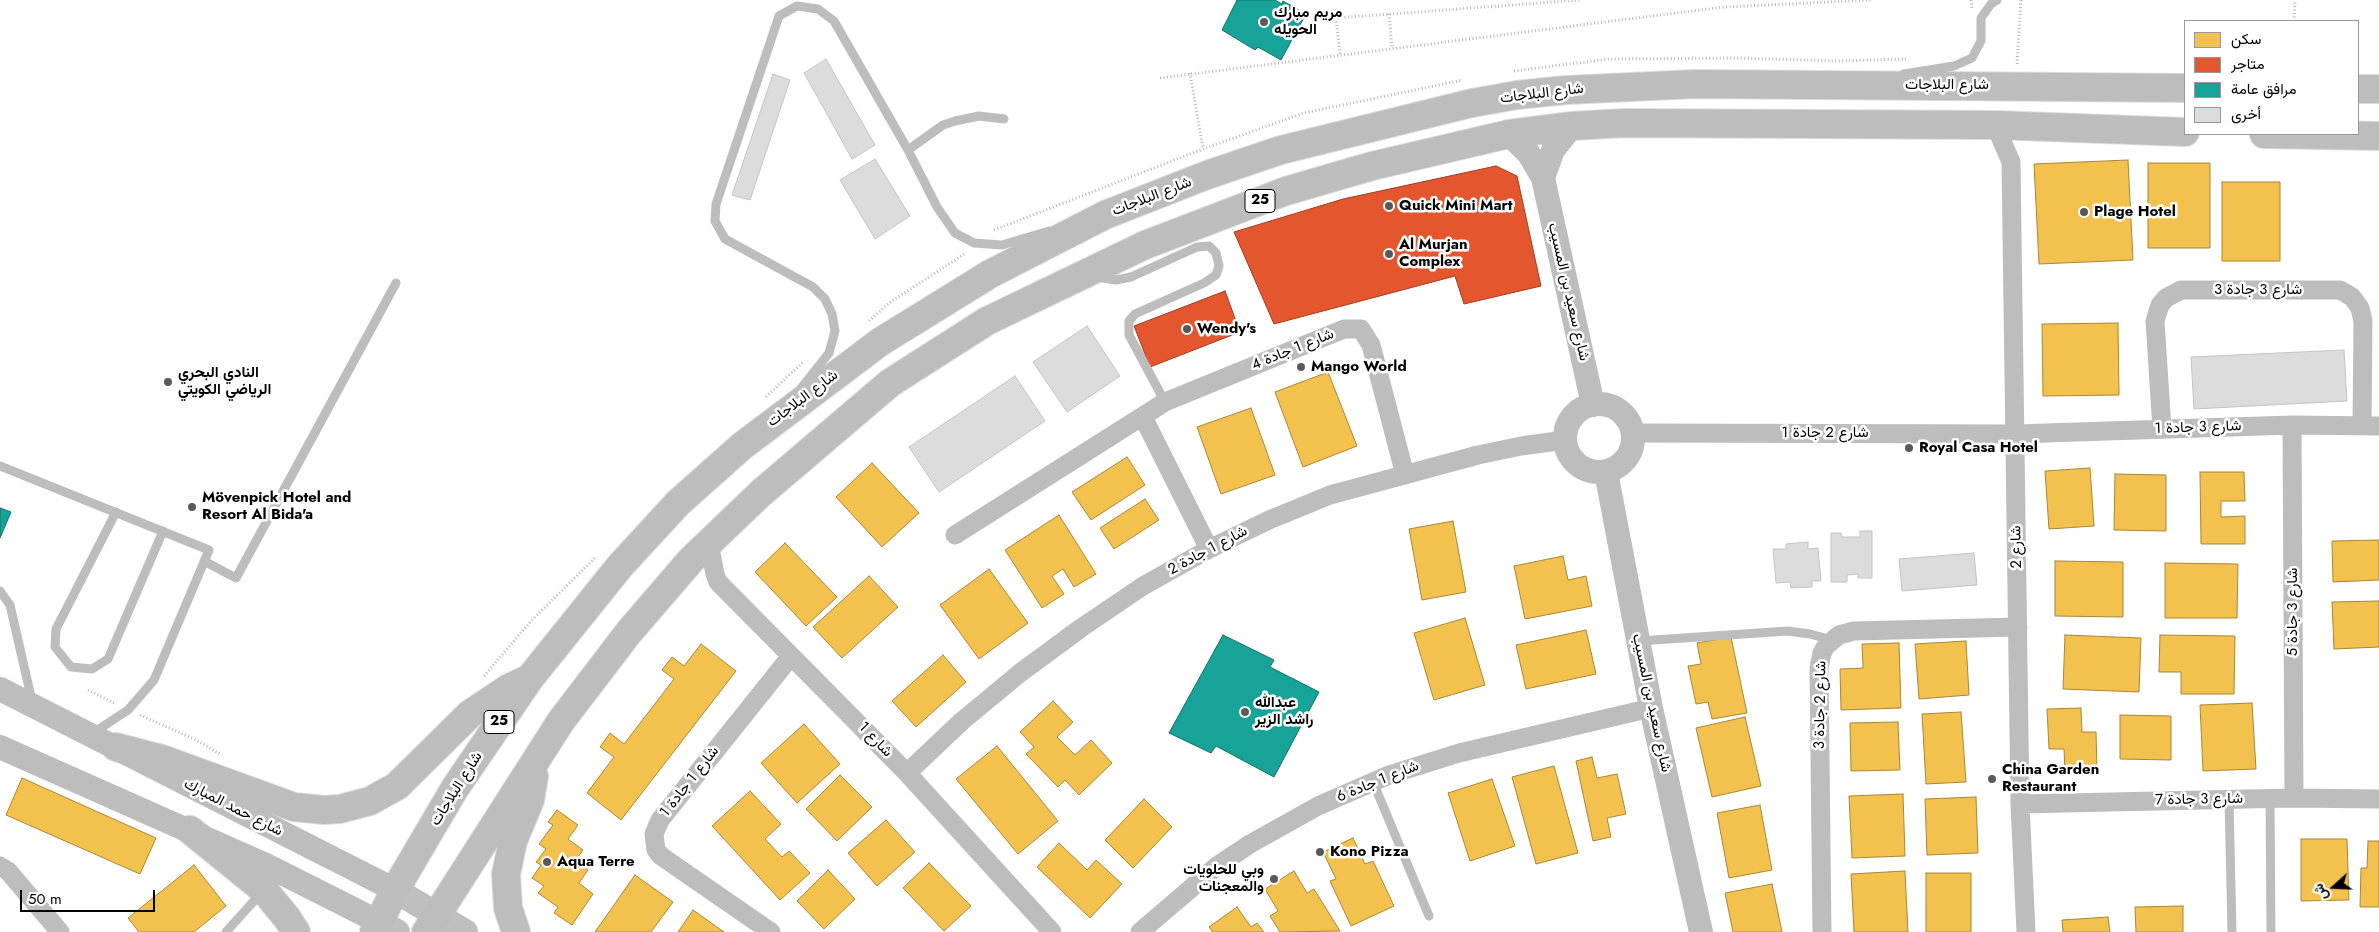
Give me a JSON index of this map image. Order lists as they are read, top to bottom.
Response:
{
  "streets": {
    "main road": ["شارع البلاجات", "25", "شارع حمد المبارك"],
    "street": [
      "شارع 3 جادة 3",
      "شارع سعيد بن المسيب",
      "شارع 1 جادة 4",
      "شارع 3 جادة 1",
      "شارع 2 جادة 1",
      "شارع 2",
      "شارع 1 جادة 2",
      "شارع 3 جادة 5",
      "شارع 2 جادة 3",
      "شارع 1",
      "شارع 1 جادة 1",
      "شارع 1 جادة 6",
      "شارع 3 جادة 7"
    ]
  },
  "crossings": [
    ["شارع البلاجات", "25"],
    ["شارع البلاجات", "شارع حمد المبارك"],
    ["25", "شارع سعيد بن المسيب"],
    ["25", "شارع 2"],
    ["25", "شارع 1"],
    ["25", "شارع حمد المبارك"],
    ["شارع 3 جادة 3", "شارع 3 جادة 1"],
    ["شارع سعيد بن المسيب", "شارع 2 جادة 1"],
    ["شارع سعيد بن المسيب", "شارع 1 جادة 2"],
    ["شارع سعيد بن المسيب", "شارع 1 جادة 6"],
    ["شارع 1 جادة 4", "شارع 1 جادة 2"],
    ["شارع 3 جادة 1", "شارع 2 جادة 1"],
    ["شارع 3 جادة 1", "شارع 2"],
    ["شارع 3 جادة 1", "شارع 3 جادة 5"],
    ["شارع 2 جادة 1", "شارع 2"],
    ["شارع 2 جادة 1", "شارع 1 جادة 2"],
    ["شارع 2", "شارع 2 جادة 3"],
    ["شارع 2", "شارع 3 جادة 7"],
    ["شارع 1 جادة 2", "شارع 1"],
    ["شارع 3 جادة 5", "شارع 3 جادة 7"],
    ["شارع 1", "شارع 1 جادة 1"]
  ],
  "places": [
    "مريم مبارك الحويله",
    "Quick Mini Mart",
    "Plage Hotel",
    "Al Murjan Complex",
    "Wendy's",
    "Mango World",
    "النادي البحري الرياضي الكويتي",
    "Royal Casa Hotel",
    "Mövenpick Hotel and Resort Al Bida'a",
    "عبدالله راشد الزير",
    "China Garden Restaurant",
    "Kono Pizza",
    "Aqua Terre",
    "وبي للحلويات والمعجنات"
  ],
  "legend": [
    "سكن",
    "متاجر",
    "مرافق عامة",
    "أخرى"
  ],
  "scale_bar": "50 m",
  "north": "left"
}
